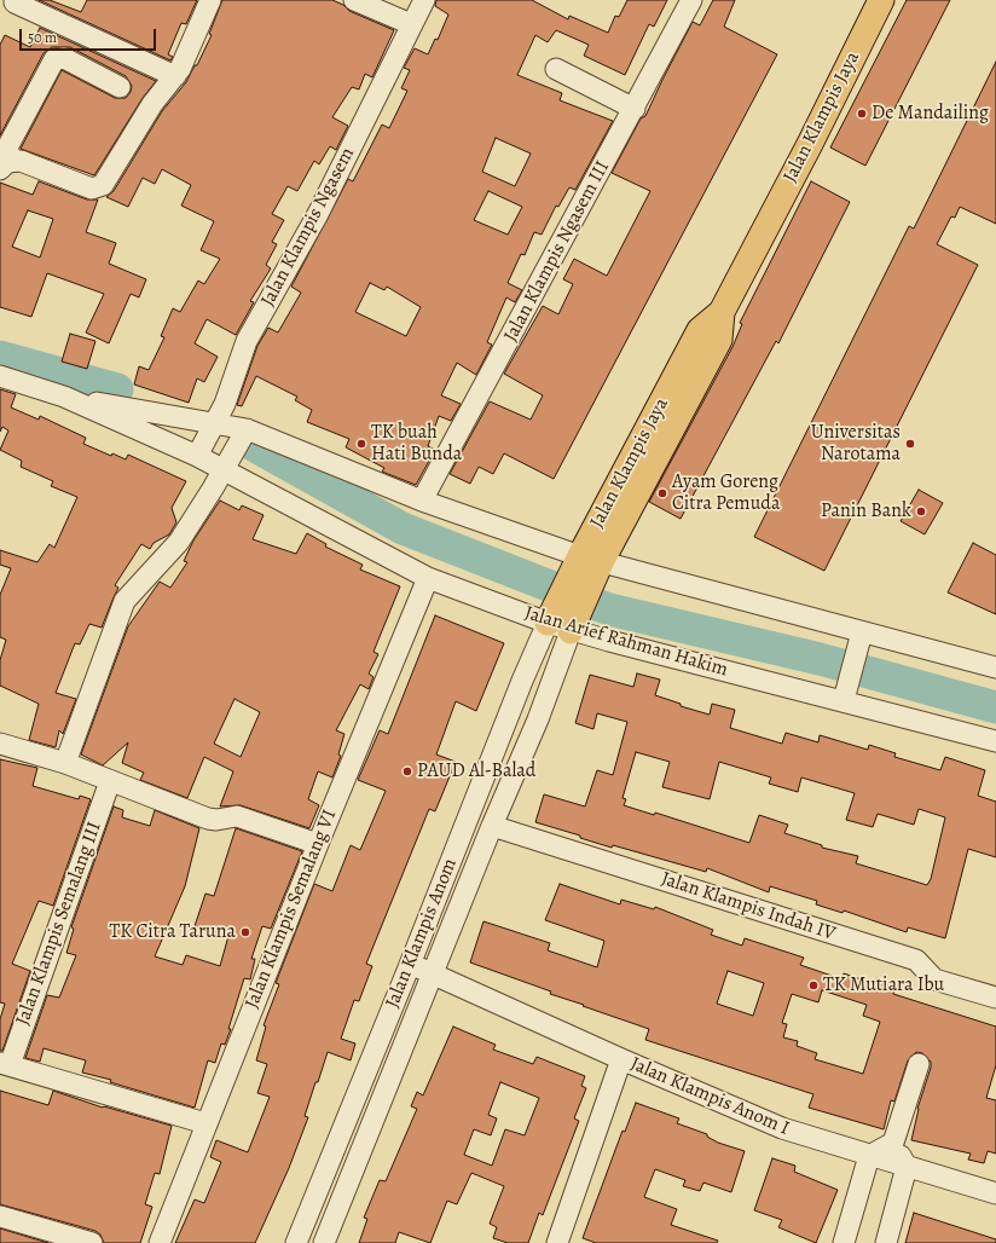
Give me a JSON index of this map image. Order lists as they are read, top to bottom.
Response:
{
  "streets": {
    "main road": ["Jalan Klampis Jaya"],
    "street": [
      "Jalan Klampis Ngasem",
      "Jalan Klampis Ngasem III",
      "Jalan Arief Rahman Hakim",
      "Jalan Klampis Indah IV",
      "Jalan Klampis Semalang VI",
      "Jalan Klampis Semalang III",
      "Jalan Klampis Anom",
      "Jalan Klampis Anom I"
    ]
  },
  "crossings": [
    ["Jalan Klampis Jaya", "Jalan Arief Rahman Hakim"],
    ["Jalan Klampis Jaya", "Jalan Klampis Anom"],
    ["Jalan Klampis Ngasem", "Jalan Arief Rahman Hakim"],
    ["Jalan Arief Rahman Hakim", "Jalan Klampis Semalang VI"],
    ["Jalan Arief Rahman Hakim", "Jalan Klampis Anom"],
    ["Jalan Klampis Indah IV", "Jalan Klampis Anom"],
    ["Jalan Klampis Anom", "Jalan Klampis Anom I"]
  ],
  "places": [
    "De Mandailing",
    "TK buah Hati Bunda",
    "Universitas Narotama",
    "Ayam Goreng Citra Pemuda",
    "Panin Bank",
    "PAUD Al-Balad",
    "TK Citra Taruna",
    "TK Mutiara Ibu"
  ],
  "scale_bar": "50 m"
}
